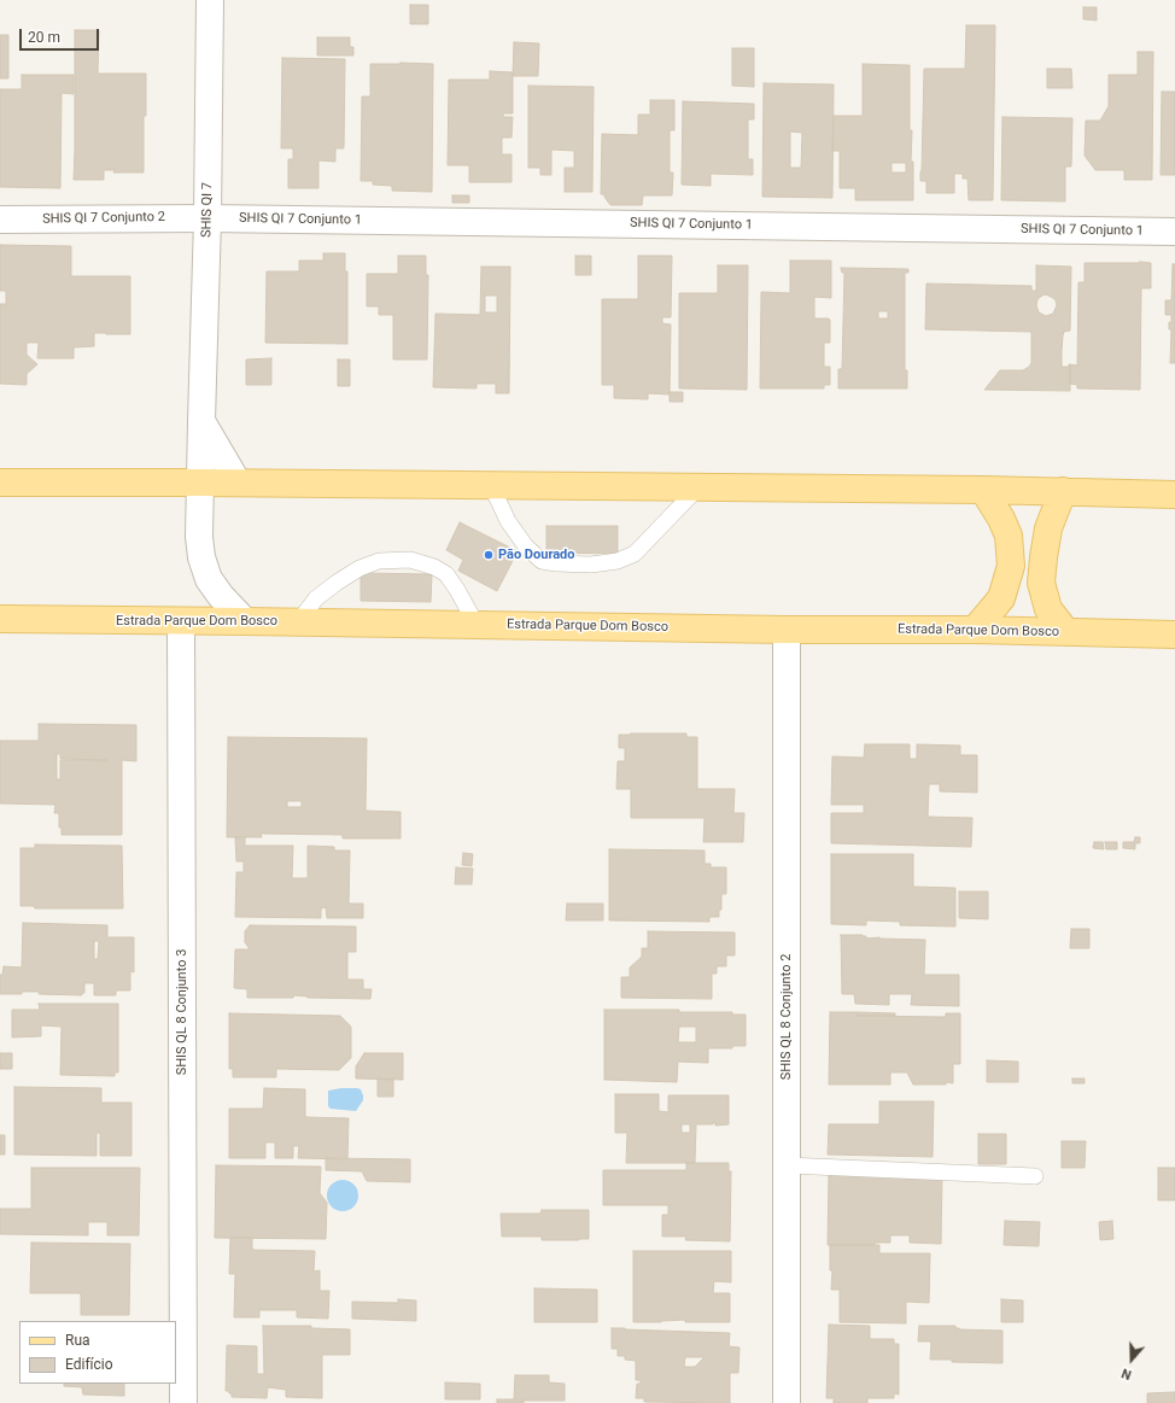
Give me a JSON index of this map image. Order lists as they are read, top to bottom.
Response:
{
  "streets": {
    "main road": ["Estrada Parque Dom Bosco"],
    "street": [
      "SHIS QI 7",
      "SHIS QI 7 Conjunto 2",
      "SHIS QI 7 Conjunto 1",
      "SHIS QL 8 Conjunto 3",
      "SHIS QL 8 Conjunto 2"
    ]
  },
  "crossings": [
    ["SHIS QI 7", "SHIS QI 7 Conjunto 2"],
    ["SHIS QI 7", "SHIS QI 7 Conjunto 1"],
    ["SHIS QI 7", "Estrada Parque Dom Bosco"],
    ["SHIS QI 7 Conjunto 2", "SHIS QI 7 Conjunto 1"],
    ["Estrada Parque Dom Bosco", "SHIS QL 8 Conjunto 3"],
    ["Estrada Parque Dom Bosco", "SHIS QL 8 Conjunto 2"]
  ],
  "places": ["Pão Dourado"],
  "legend": ["Rua", "Edifício"],
  "scale_bar": "20 m",
  "north": "bottom"
}
